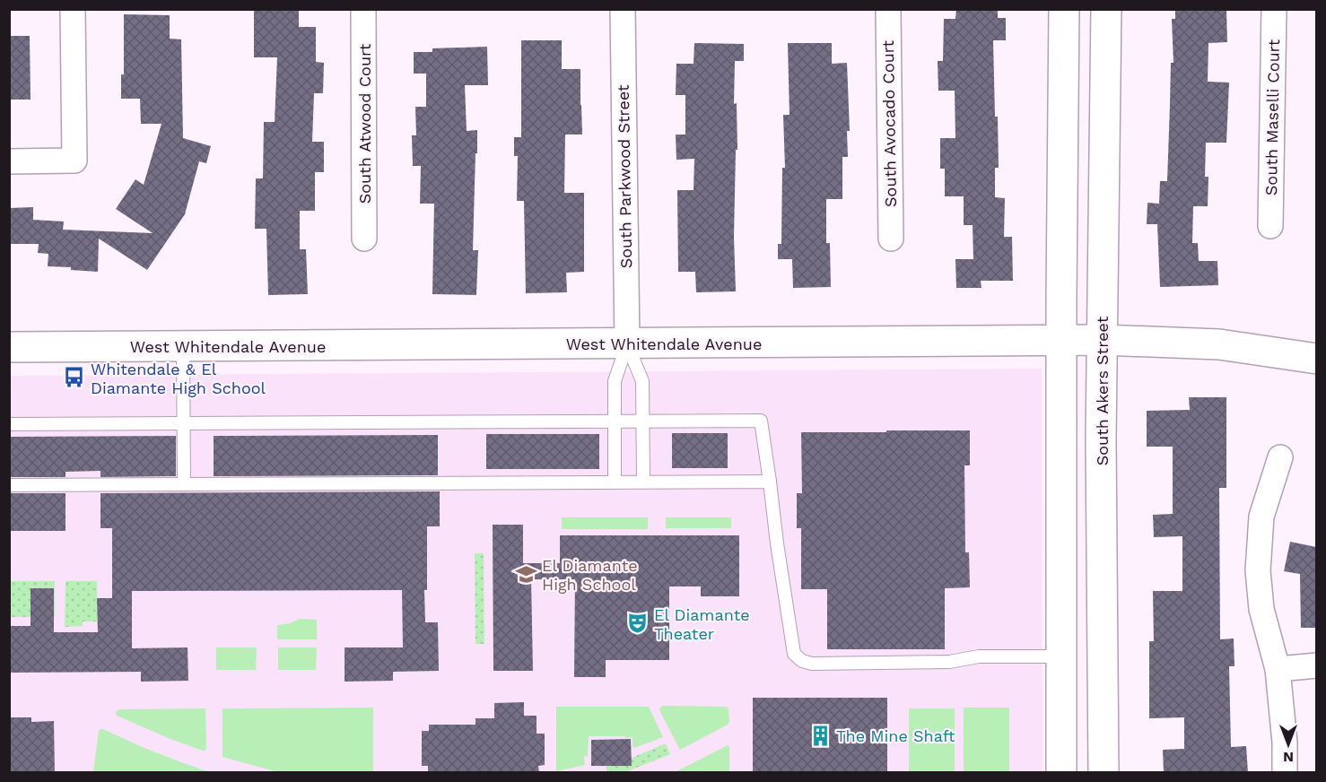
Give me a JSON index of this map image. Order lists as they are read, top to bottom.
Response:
{
  "streets": {
    "main road": ["West Whitendale Avenue", "South Akers Street"],
    "street": [
      "South Maselli Court",
      "South Atwood Court",
      "South Avocado Court",
      "South Parkwood Street"
    ]
  },
  "crossings": [
    ["South Parkwood Street", "West Whitendale Avenue"],
    ["West Whitendale Avenue", "South Akers Street"]
  ],
  "places": {
    "bus stop": ["Whitendale & El Diamante High School"],
    "school or university": ["El Diamante High School"],
    "theatre": ["El Diamante Theater"],
    "building": ["The Mine Shaft"]
  },
  "north": "bottom"
}
